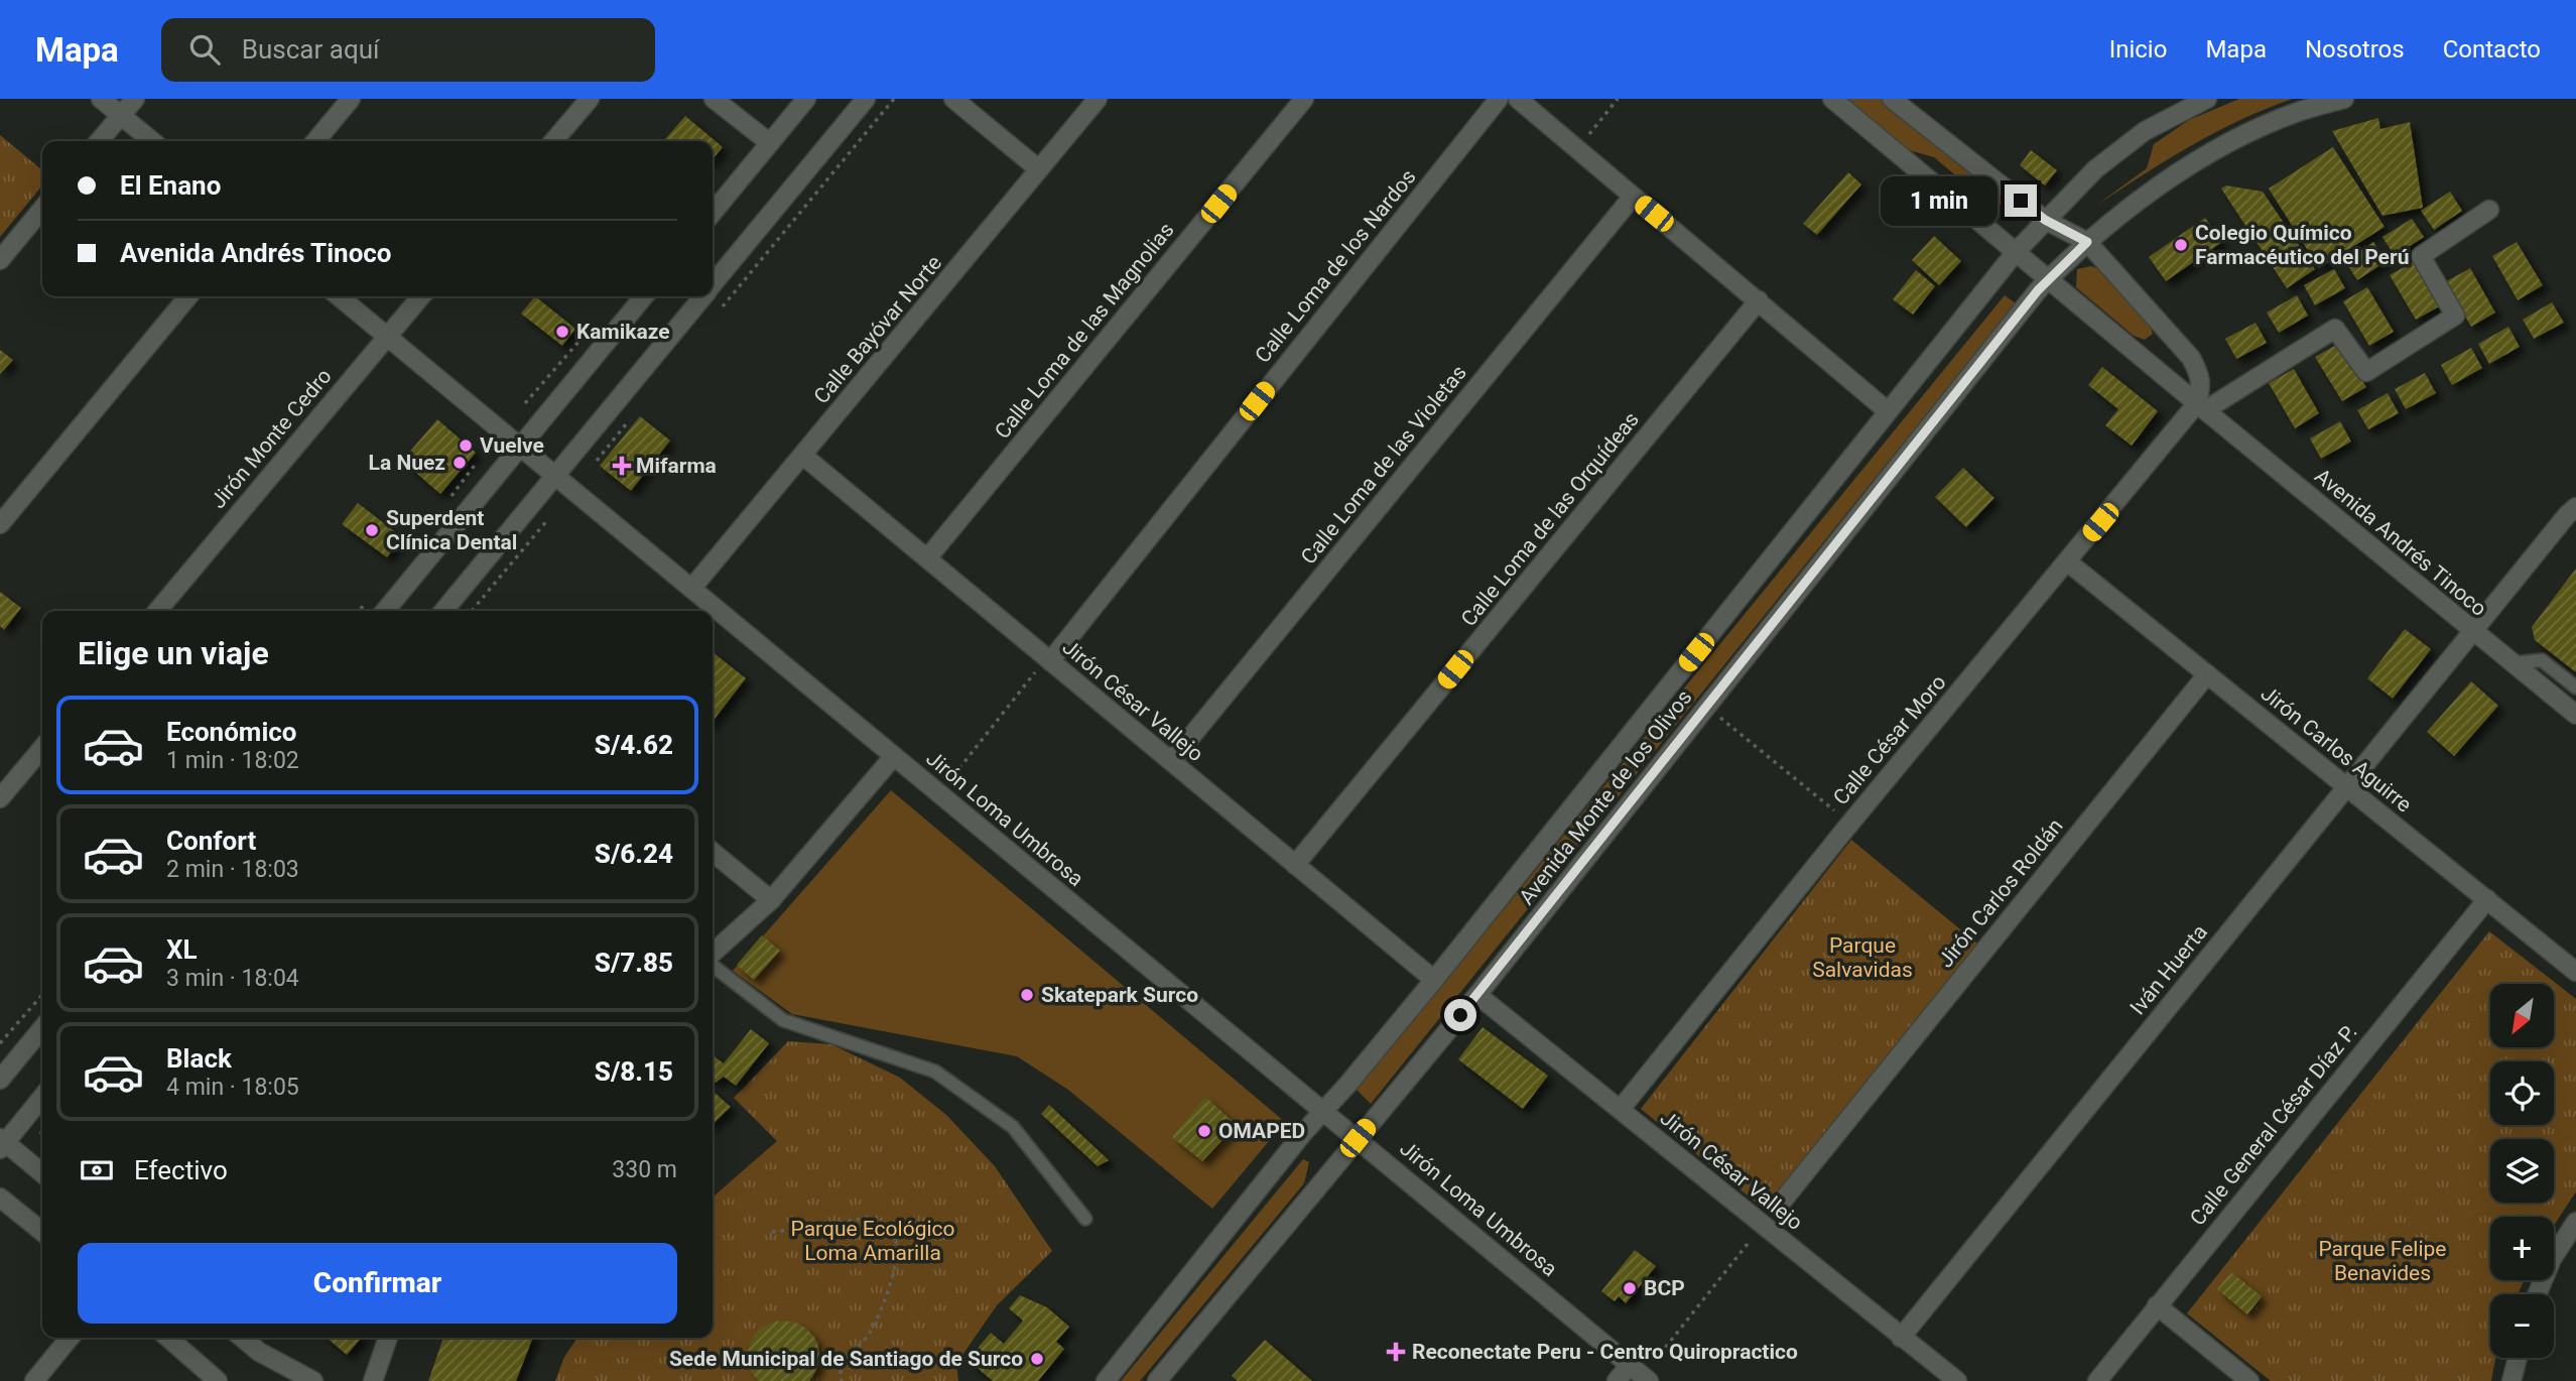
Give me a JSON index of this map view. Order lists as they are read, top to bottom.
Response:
{
  "streets": {
    "street": [
      "Calle Loma de los Nardos",
      "Calle Bayóvar Norte",
      "Calle Loma de las Magnolias",
      "Jirón Monte Cedro",
      "Calle Loma de las Violetas",
      "Calle Loma de las Orquídeas",
      "Avenida Andrés Tinoco",
      "Jirón César Vallejo",
      "Calle César Moro",
      "Jirón Carlos Aguirre",
      "Avenida Monte de los Olivos",
      "Jirón Loma Umbrosa",
      "Jirón Carlos Roldán",
      "Iván Huerta",
      "Calle General César Díaz P."
    ]
  },
  "crossings": [
    ["Calle Loma de los Nardos", "Jirón César Vallejo"],
    ["Calle Bayóvar Norte", "Jirón César Vallejo"],
    ["Calle Bayóvar Norte", "Jirón Loma Umbrosa"],
    ["Calle Loma de las Magnolias", "Jirón César Vallejo"],
    ["Jirón Monte Cedro", "Jirón Loma Umbrosa"],
    ["Calle Loma de las Violetas", "Jirón César Vallejo"],
    ["Calle Loma de las Orquídeas", "Jirón César Vallejo"],
    ["Avenida Andrés Tinoco", "Calle César Moro"],
    ["Avenida Andrés Tinoco", "Avenida Monte de los Olivos"],
    ["Avenida Andrés Tinoco", "Iván Huerta"],
    ["Jirón César Vallejo", "Calle César Moro"],
    ["Jirón César Vallejo", "Avenida Monte de los Olivos"],
    ["Jirón César Vallejo", "Iván Huerta"],
    ["Calle César Moro", "Jirón Carlos Aguirre"],
    ["Jirón Carlos Aguirre", "Jirón Carlos Roldán"],
    ["Jirón Carlos Aguirre", "Iván Huerta"],
    ["Jirón Carlos Aguirre", "Calle General César Díaz P."],
    ["Avenida Monte de los Olivos", "Jirón Loma Umbrosa"]
  ],
  "parks": ["Parque Salvavidas", "Parque Ecológico Loma Amarilla", "Parque Felipe Benavides"],
  "places": {
    "other": [
      "Colegio Químico Farmacéutico del Perú",
      "Kamikaze",
      "Vuelve",
      "La Nuez",
      "Superdent Clínica Dental",
      "Skatepark Surco",
      "OMAPED",
      "BCP",
      "Sede Municipal de Santiago de Surco"
    ],
    "health": ["Mifarma", "Reconectate Peru - Centro Quiropractico"]
  },
  "north": "bottom left",
  "page": {
    "header": "Mapa",
    "search": "Buscar aquí",
    "nav": [
      "Inicio",
      "Mapa",
      "Nosotros",
      "Contacto"
    ],
    "banner": ["El Enano", "Avenida Andrés Tinoco"],
    "bubble": "1 min",
    "heading": "Elige un viaje",
    "list": [
      {
        "name": "Económico",
        "note": "1 min · 18:02",
        "value": "S/4.62"
      },
      {
        "name": "Confort",
        "note": "2 min · 18:03",
        "value": "S/6.24"
      },
      {
        "name": "XL",
        "note": "3 min · 18:04",
        "value": "S/7.85"
      },
      {
        "name": "Black",
        "note": "4 min · 18:05",
        "value": "S/8.15"
      }
    ],
    "map_buttons": ["+", "−"],
    "pay": ["Efectivo", "330 m"],
    "buttons": "Confirmar"
  }
}
